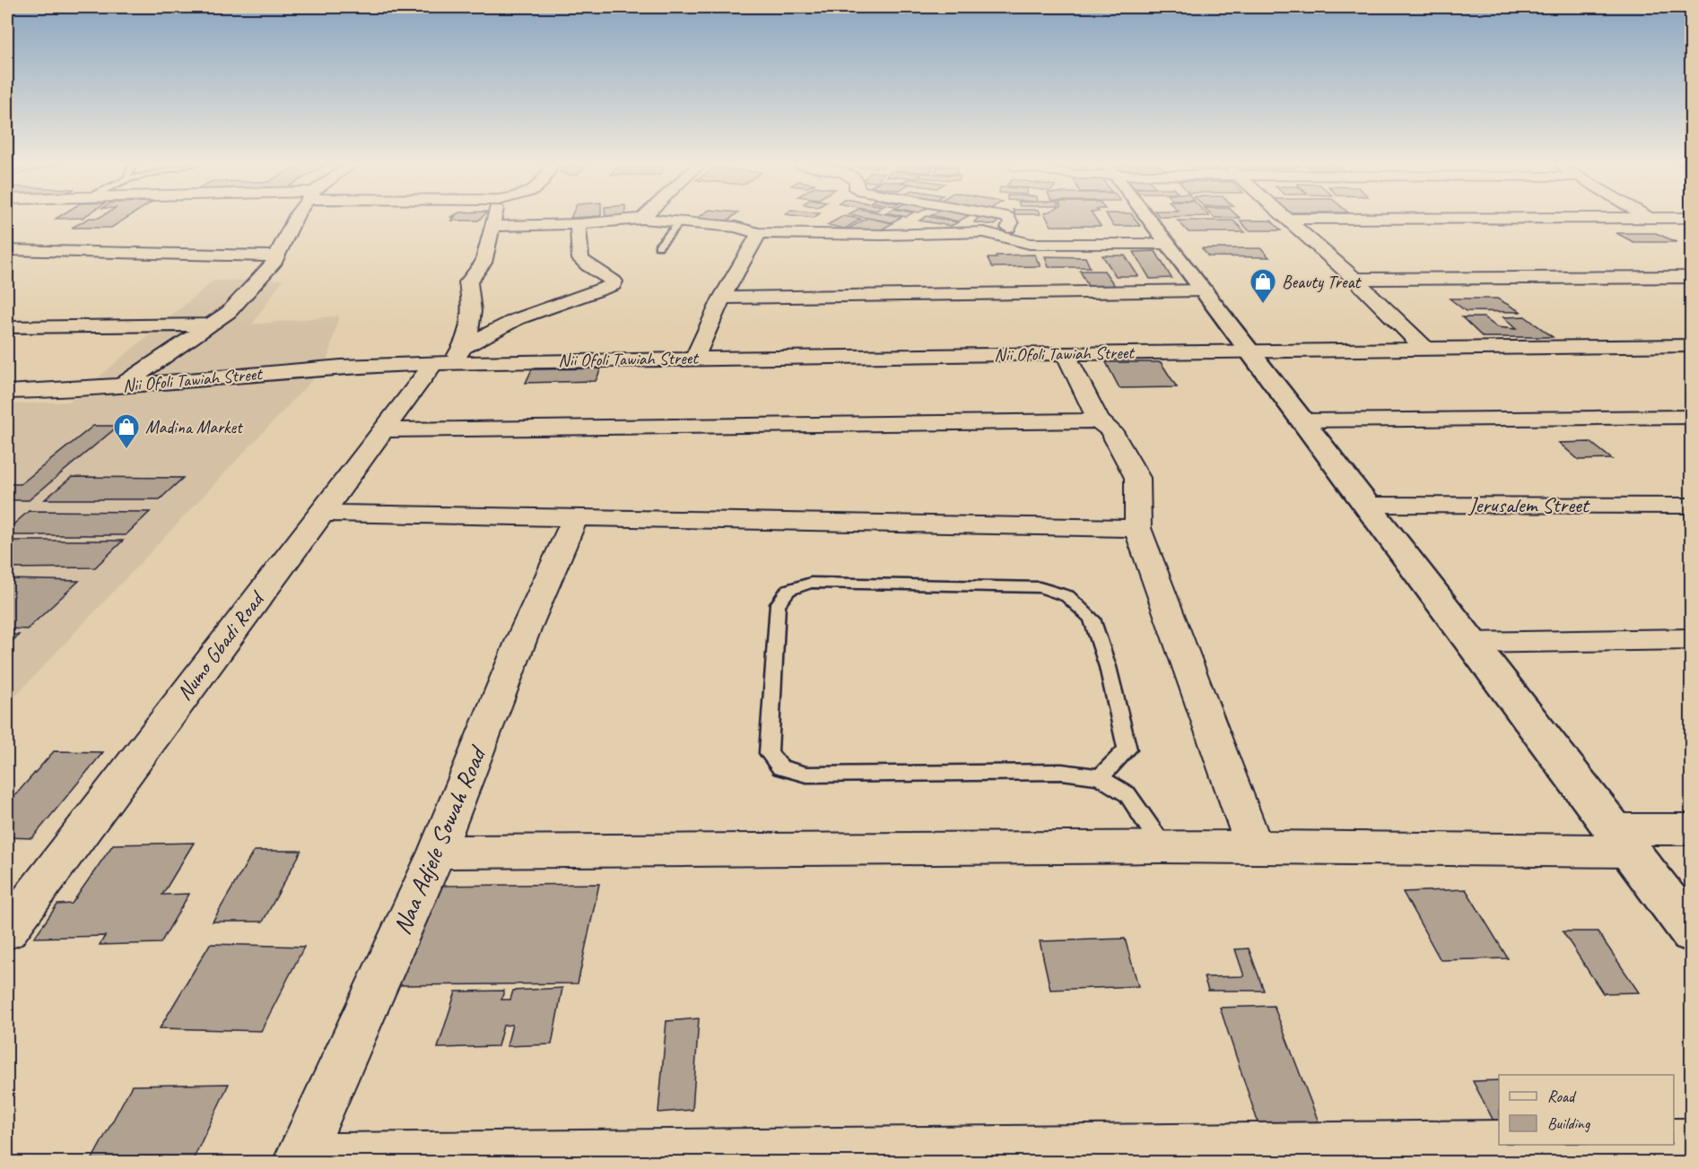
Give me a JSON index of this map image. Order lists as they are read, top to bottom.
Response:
{
  "streets": {
    "street": [
      "Nii Ofoli Tawiah Street",
      "Jerusalem Street",
      "Numo Gbadi Road",
      "Naa Adjele Sowah Road"
    ]
  },
  "crossings": [
    ["Nii Ofoli Tawiah Street", "Numo Gbadi Road"]
  ],
  "places": {
    "shop": ["Beauty Treat", "Madina Market"]
  },
  "legend": ["Road", "Building"]
}
